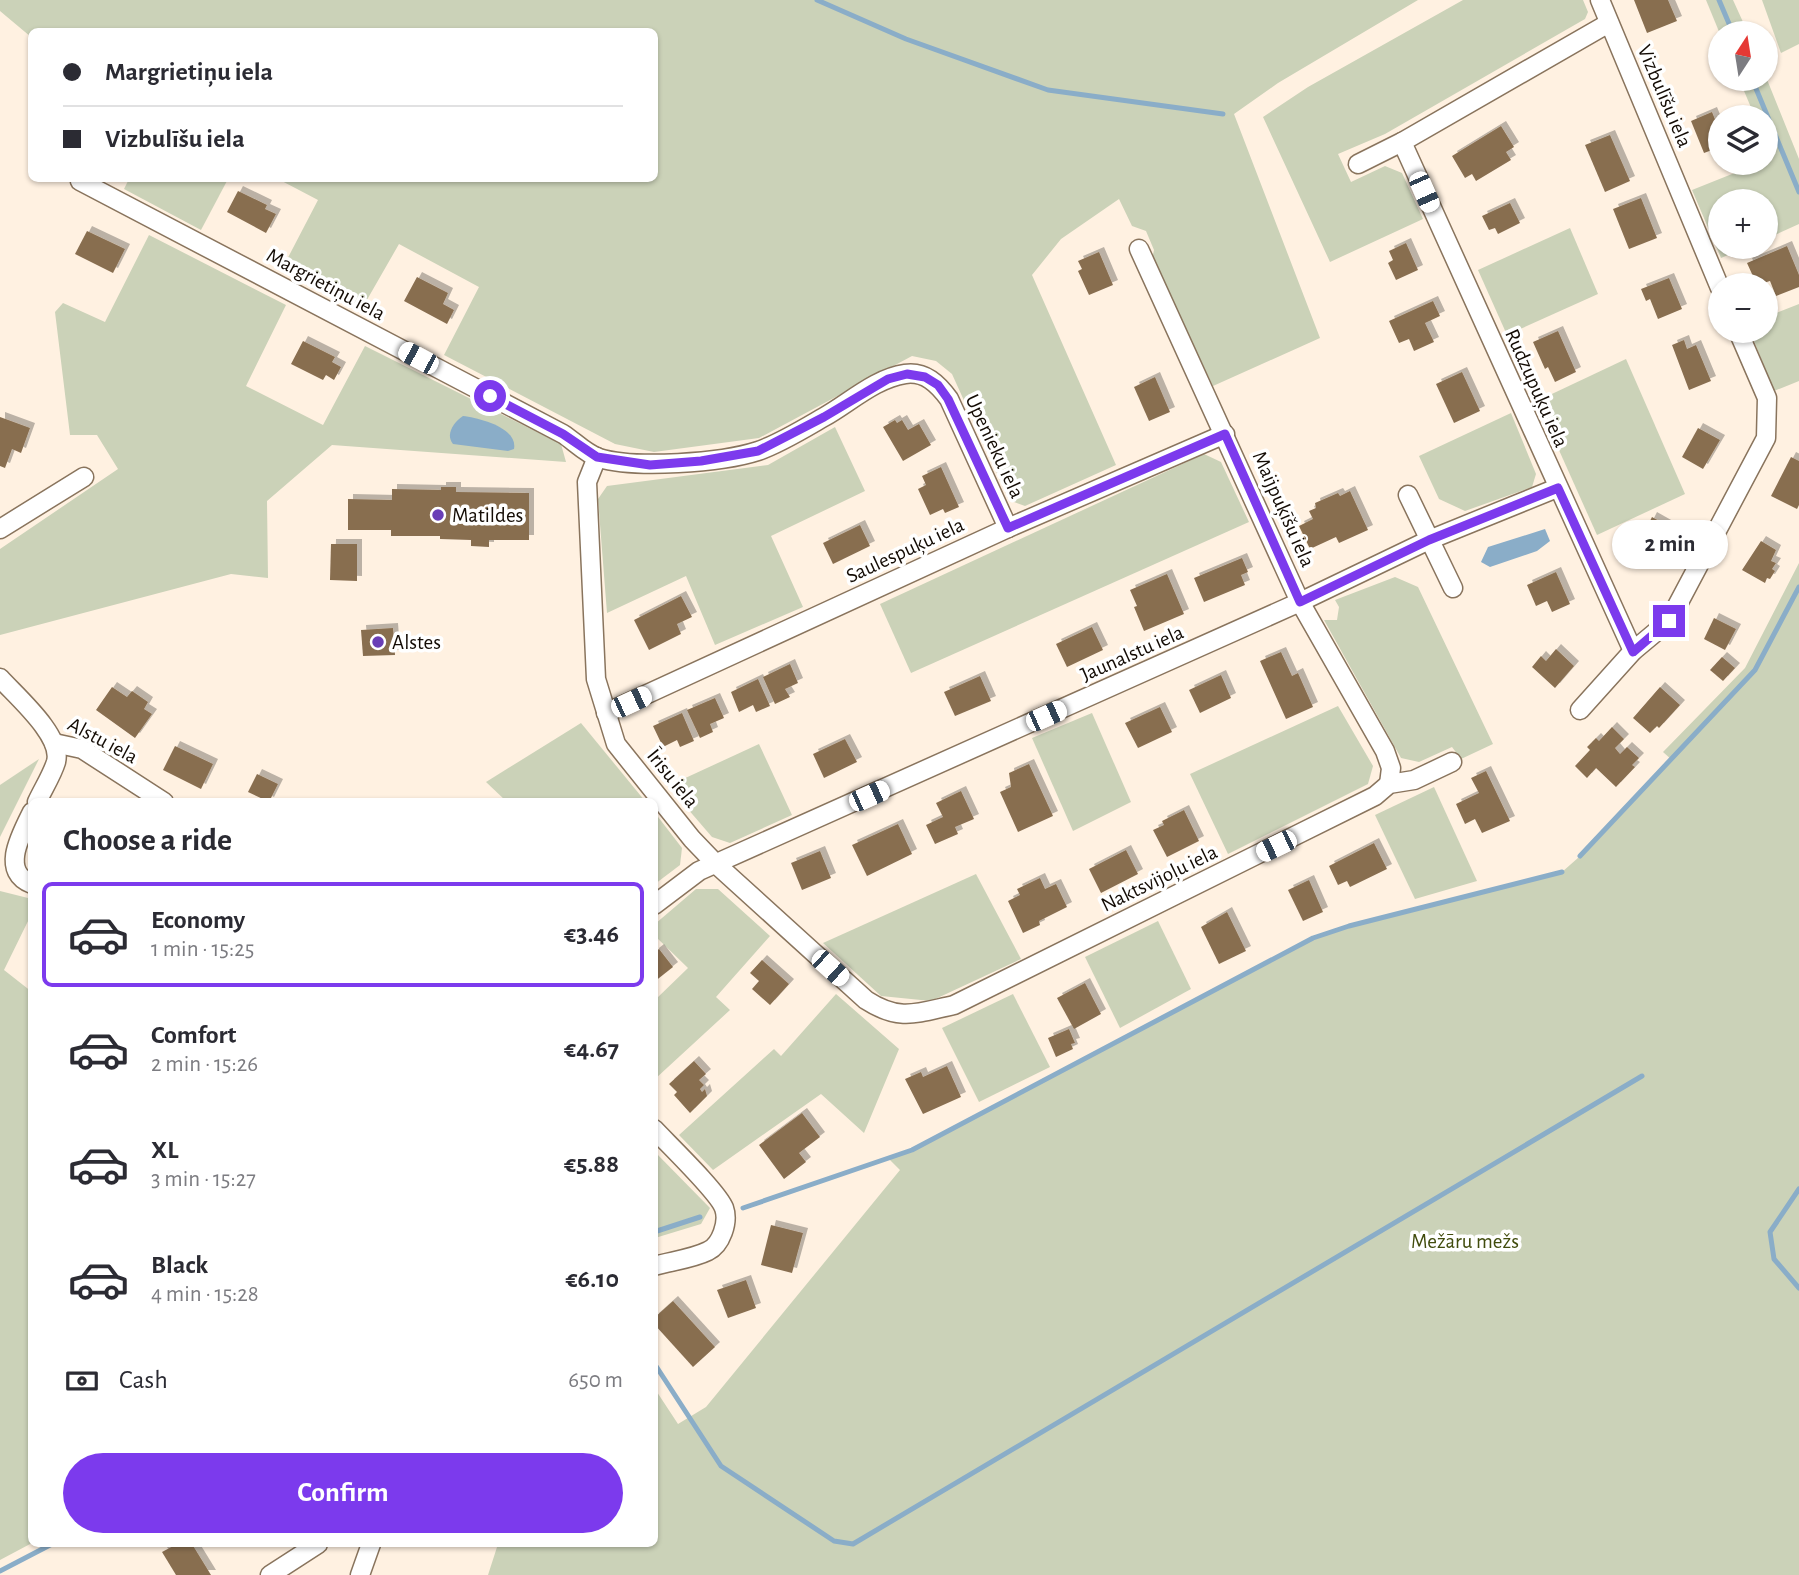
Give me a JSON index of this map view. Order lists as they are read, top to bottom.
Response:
{
  "streets": {
    "street": [
      "Vizbulīšu iela",
      "Margrietiņu iela",
      "Rudzupuķu iela",
      "Upenieku iela",
      "Maijpuķīšu iela",
      "Saulespuķu iela",
      "Jaunalstu iela",
      "Alstu iela",
      "Īrisu iela",
      "Naktsvijoļu iela"
    ]
  },
  "crossings": [
    ["Margrietiņu iela", "Upenieku iela"],
    ["Margrietiņu iela", "Īrisu iela"],
    ["Rudzupuķu iela", "Jaunalstu iela"],
    ["Upenieku iela", "Saulespuķu iela"],
    ["Maijpuķīšu iela", "Saulespuķu iela"],
    ["Maijpuķīšu iela", "Jaunalstu iela"],
    ["Maijpuķīšu iela", "Naktsvijoļu iela"],
    ["Saulespuķu iela", "Īrisu iela"],
    ["Jaunalstu iela", "Īrisu iela"],
    ["Īrisu iela", "Naktsvijoļu iela"]
  ],
  "parks": ["Mežāru mežs"],
  "places": ["Matildes", "Alstes"],
  "north": "top",
  "page": {
    "map_buttons": ["+", "−"],
    "banner": ["Margrietiņu iela", "Vizbulīšu iela"],
    "bubble": "2 min",
    "heading": "Choose a ride",
    "list": [
      {
        "name": "Economy",
        "note": "1 min · 15:25",
        "value": "€3.46"
      },
      {
        "name": "Comfort",
        "note": "2 min · 15:26",
        "value": "€4.67"
      },
      {
        "name": "XL",
        "note": "3 min · 15:27",
        "value": "€5.88"
      },
      {
        "name": "Black",
        "note": "4 min · 15:28",
        "value": "€6.10"
      }
    ],
    "pay": ["Cash", "650 m"],
    "buttons": "Confirm"
  }
}
